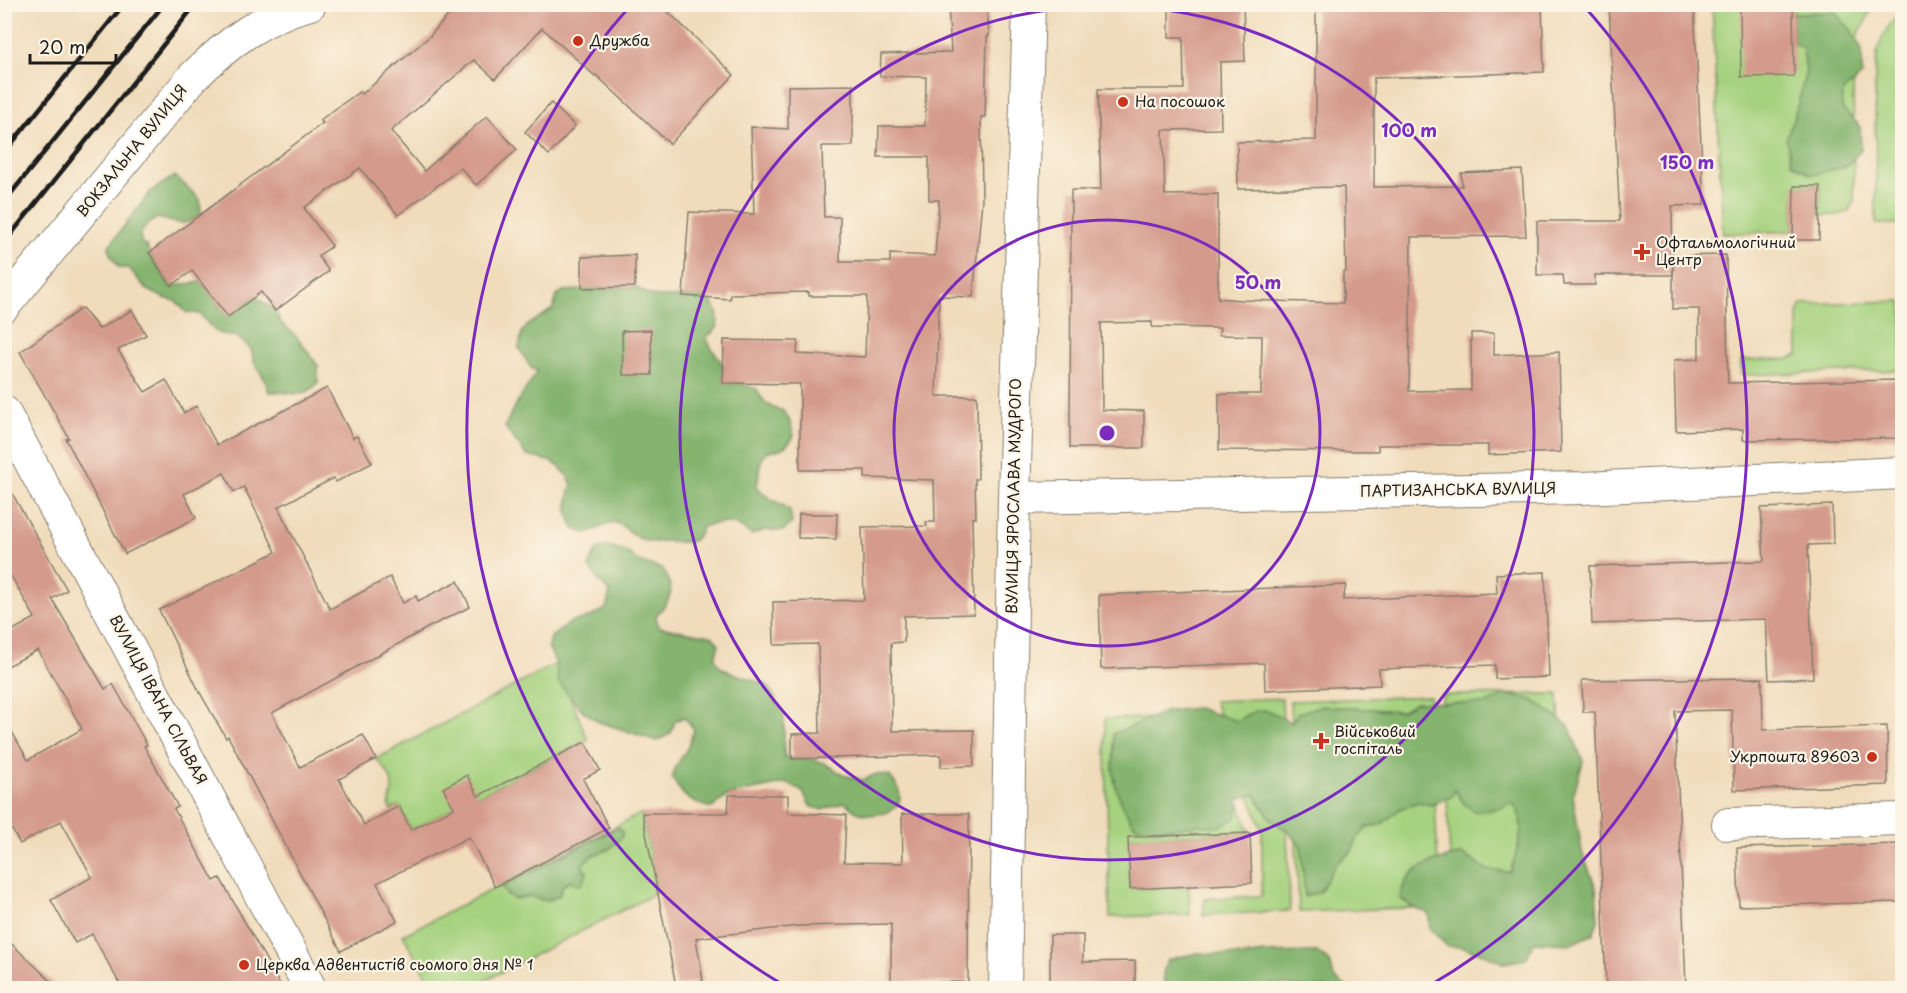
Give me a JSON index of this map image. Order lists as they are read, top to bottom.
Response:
{
  "streets": {
    "street": [
      "ВОКЗАЛЬНА ВУЛИЦЯ",
      "ПАРТИЗАНСЬКА ВУЛИЦЯ",
      "ВУЛИЦЯ ЯРОСЛАВА МУДРОГО",
      "ВУЛИЦЯ ІВАНА СІЛЬВАЯ"
    ]
  },
  "crossings": [
    ["ПАРТИЗАНСЬКА ВУЛИЦЯ", "ВУЛИЦЯ ЯРОСЛАВА МУДРОГО"]
  ],
  "places": {
    "other": [
      "Дружба",
      "На посошок",
      "Укрпошта 89603",
      "Церква Адвентистів сьомого дня № 1"
    ],
    "health": ["Офтальмологічний Центр", "Військовий госпіталь"]
  },
  "scale_bar": "20 m",
  "rings": ["100 m", "150 m", "50 m"]
}
